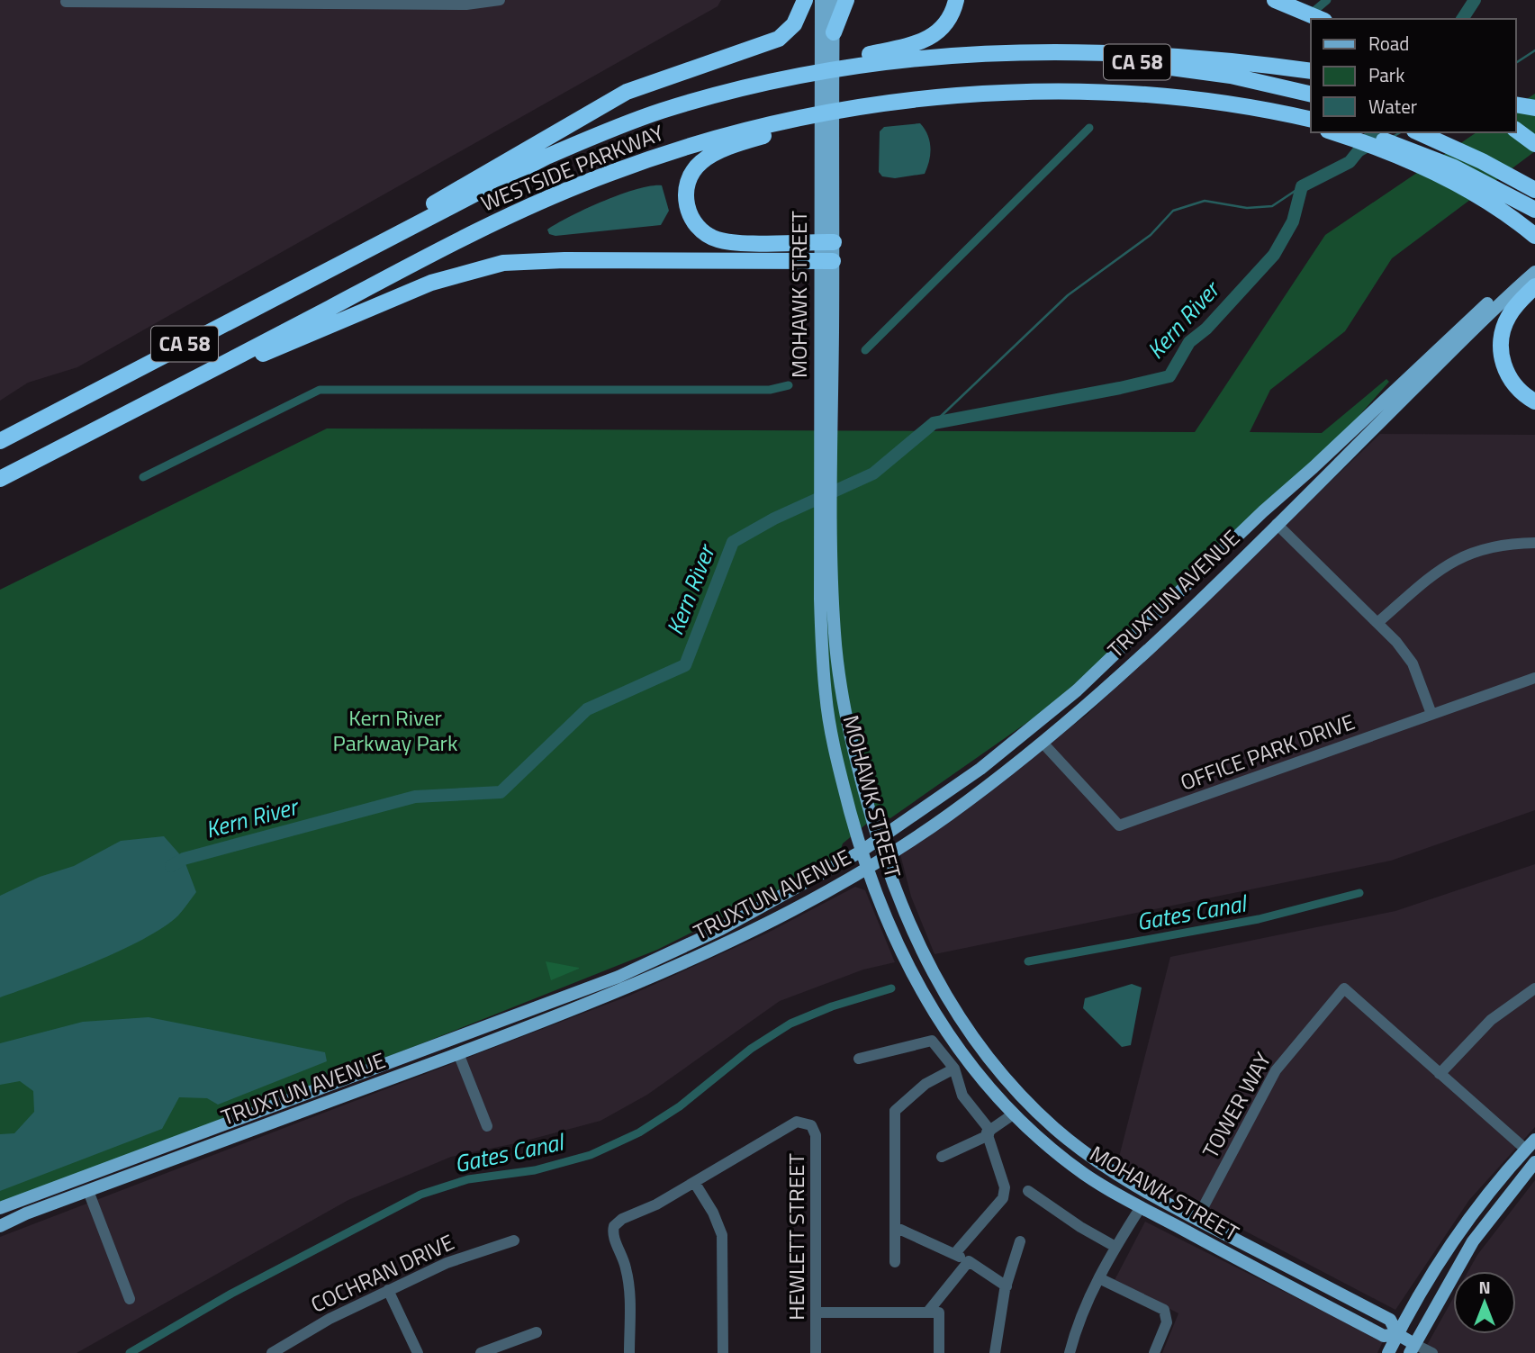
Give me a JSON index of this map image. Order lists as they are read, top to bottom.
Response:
{
  "streets": {
    "highway": ["CA 58", "WESTSIDE PARKWAY"],
    "main road": ["MOHAWK STREET", "TRUXTUN AVENUE"],
    "street": [
      "OFFICE PARK DRIVE",
      "TOWER WAY",
      "HEWLETT STREET",
      "COCHRAN DRIVE"
    ]
  },
  "crossings": [
    ["CA 58", "WESTSIDE PARKWAY"],
    ["MOHAWK STREET", "TRUXTUN AVENUE"],
    ["MOHAWK STREET", "TOWER WAY"],
    ["TRUXTUN AVENUE", "OFFICE PARK DRIVE"]
  ],
  "water": ["Kern River", "Gates Canal"],
  "parks": ["Kern River Parkway Park"],
  "legend": ["Road", "Park", "Water"],
  "north": "top"
}
